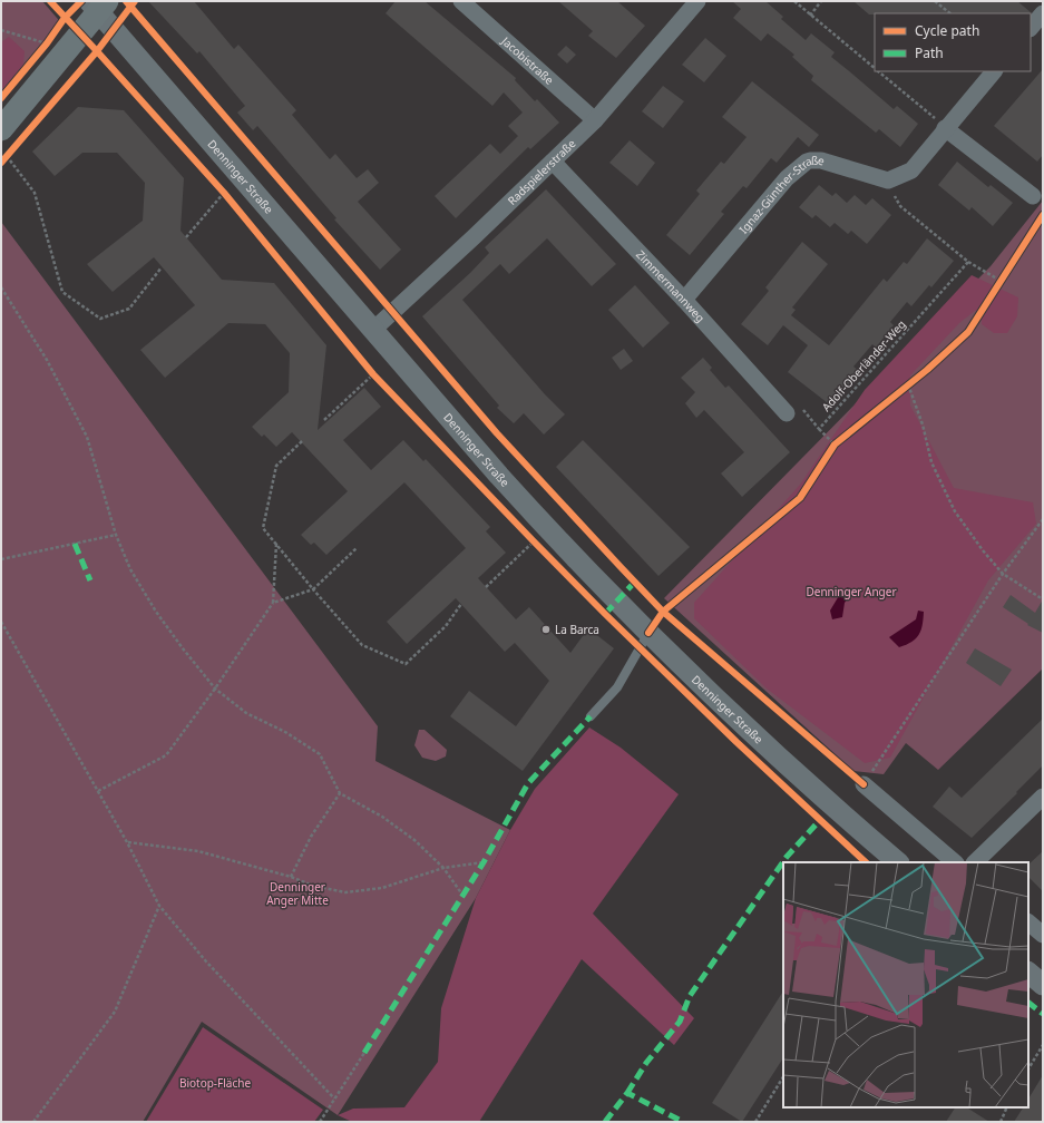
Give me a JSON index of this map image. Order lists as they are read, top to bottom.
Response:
{
  "streets": {
    "street": [
      "Jacobistraße",
      "Radspielerstraße",
      "Denninger Straße",
      "Ignaz-Günther-Straße",
      "Zimmermannweg"
    ],
    "path": ["Adolf-Oberländer-Weg"]
  },
  "crossings": [
    ["Jacobistraße", "Radspielerstraße"],
    ["Radspielerstraße", "Denninger Straße"],
    ["Radspielerstraße", "Zimmermannweg"],
    ["Ignaz-Günther-Straße", "Zimmermannweg"],
    ["Zimmermannweg", "Adolf-Oberländer-Weg"]
  ],
  "parks": ["Denninger Anger", "Denninger Anger Mitte", "Biotop-Fläche"],
  "places": ["La Barca"],
  "legend": ["Cycle path", "Path"]
}
